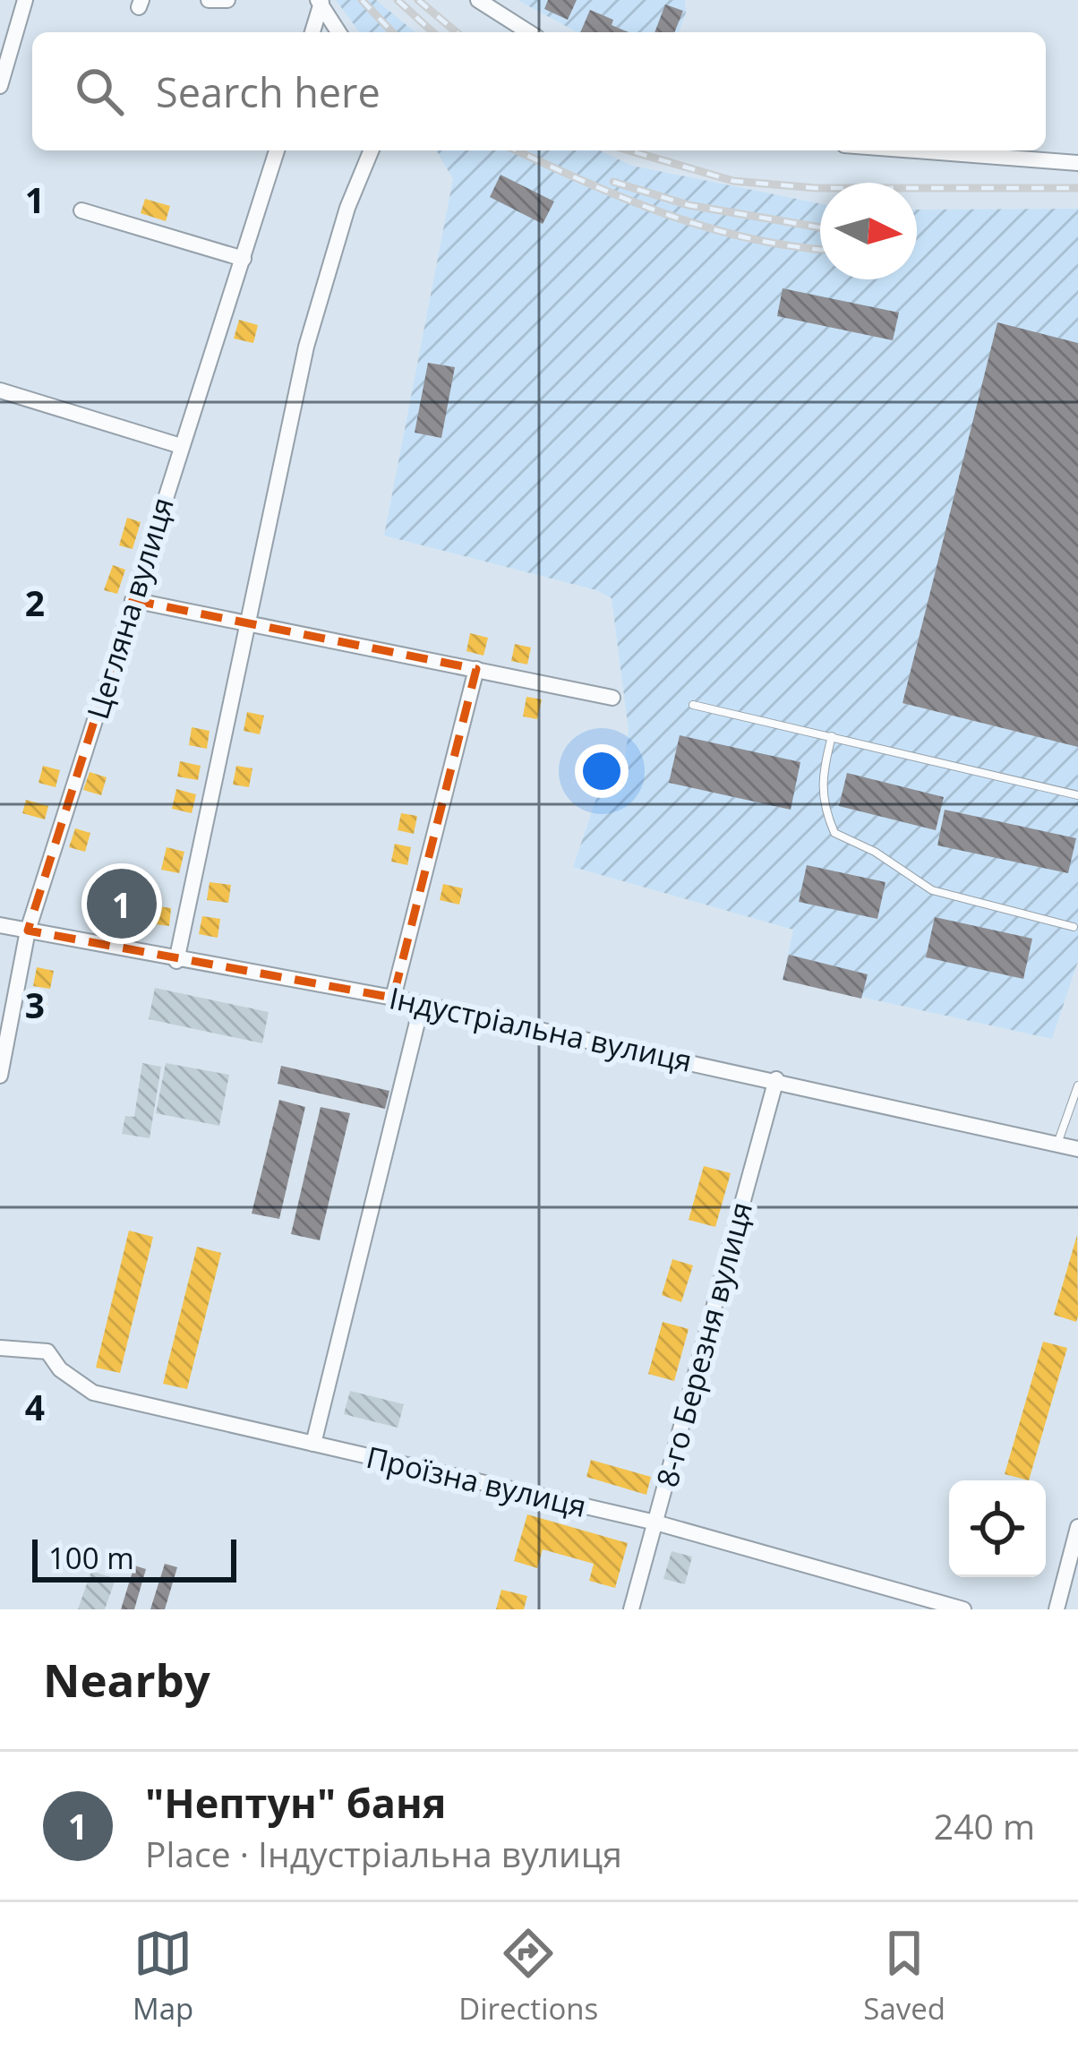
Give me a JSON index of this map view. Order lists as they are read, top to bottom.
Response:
{
  "streets": {
    "street": [
      "Цегляна вулиця",
      "Індустріальна вулиця",
      "8-го Березня вулиця",
      "Проїзна вулиця"
    ]
  },
  "crossings": [
    ["Цегляна вулиця", "Індустріальна вулиця"],
    ["Індустріальна вулиця", "8-го Березня вулиця"],
    ["8-го Березня вулиця", "Проїзна вулиця"]
  ],
  "scale_bar": "100 m",
  "north": "right",
  "page": {
    "search": "Search here",
    "pins": "1",
    "scale": "100 m",
    "heading": "Nearby",
    "list": [
      {
        "mark": "1",
        "name": "\"Нептун\" баня",
        "note": "Place · Індустріальна вулиця",
        "value": "240 m"
      }
    ],
    "nav": ["Map", "Directions", "Saved"]
  },
  "grid": {
    "rows": [
      "1",
      "2",
      "3",
      "4"
    ]
  }
}
